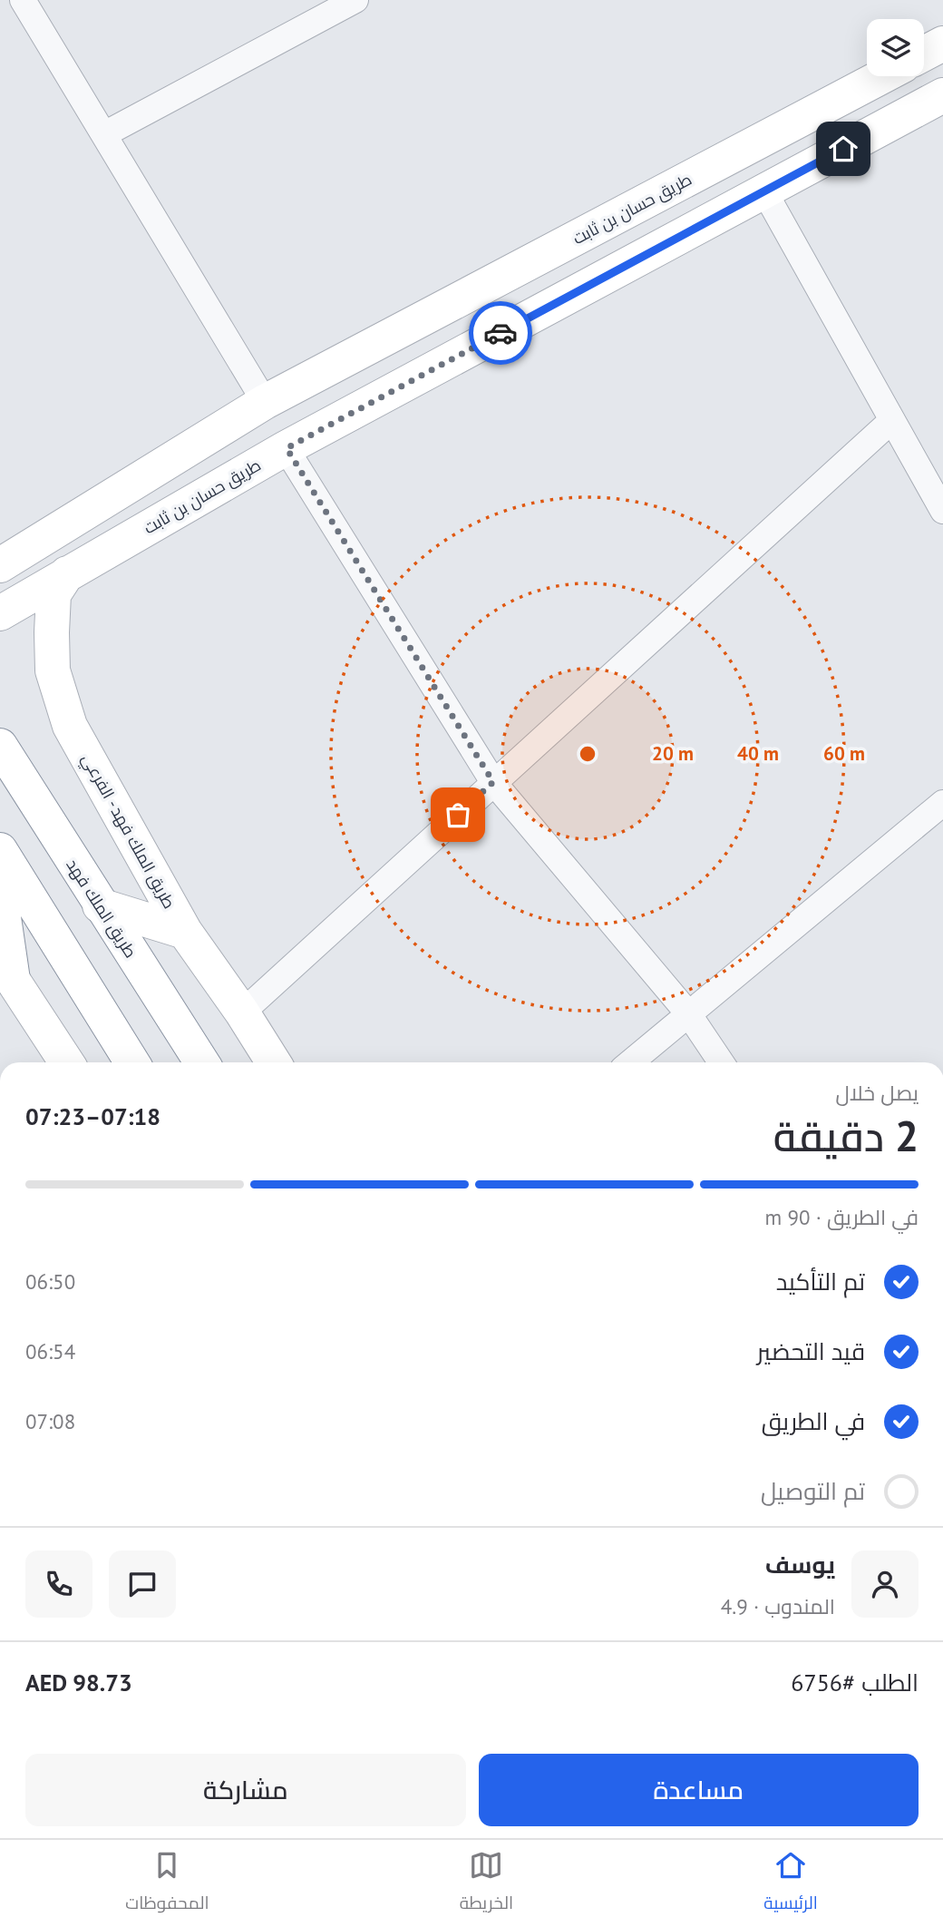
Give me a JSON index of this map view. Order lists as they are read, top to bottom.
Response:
{
  "streets": {
    "main road": ["طريق حسان بن ثابت", "طريق الملك فهد - الفرعي", "طريق الملك فهد"]
  },
  "crossings": [
    ["طريق حسان بن ثابت", "طريق الملك فهد - الفرعي"]
  ],
  "page": {
    "heading": ["2 دقيقة", "يصل خلال", "07:18–07:23"],
    "panel": [
      "يوسف",
      "المندوب · 4.9",
      "الطلب #6756",
      "AED 98.73"
    ],
    "bar": "في الطريق · 90 m",
    "list": [
      ["تم التأكيد", "06:50"],
      ["قيد التحضير", "06:54"],
      ["في الطريق", "07:08"],
      "تم التوصيل"
    ],
    "buttons": ["مساعدة", "مشاركة"],
    "tabs": ["الرئيسية", "الخريطة", "المحفوظات"]
  },
  "rings": ["20 m", "40 m", "60 m"]
}
